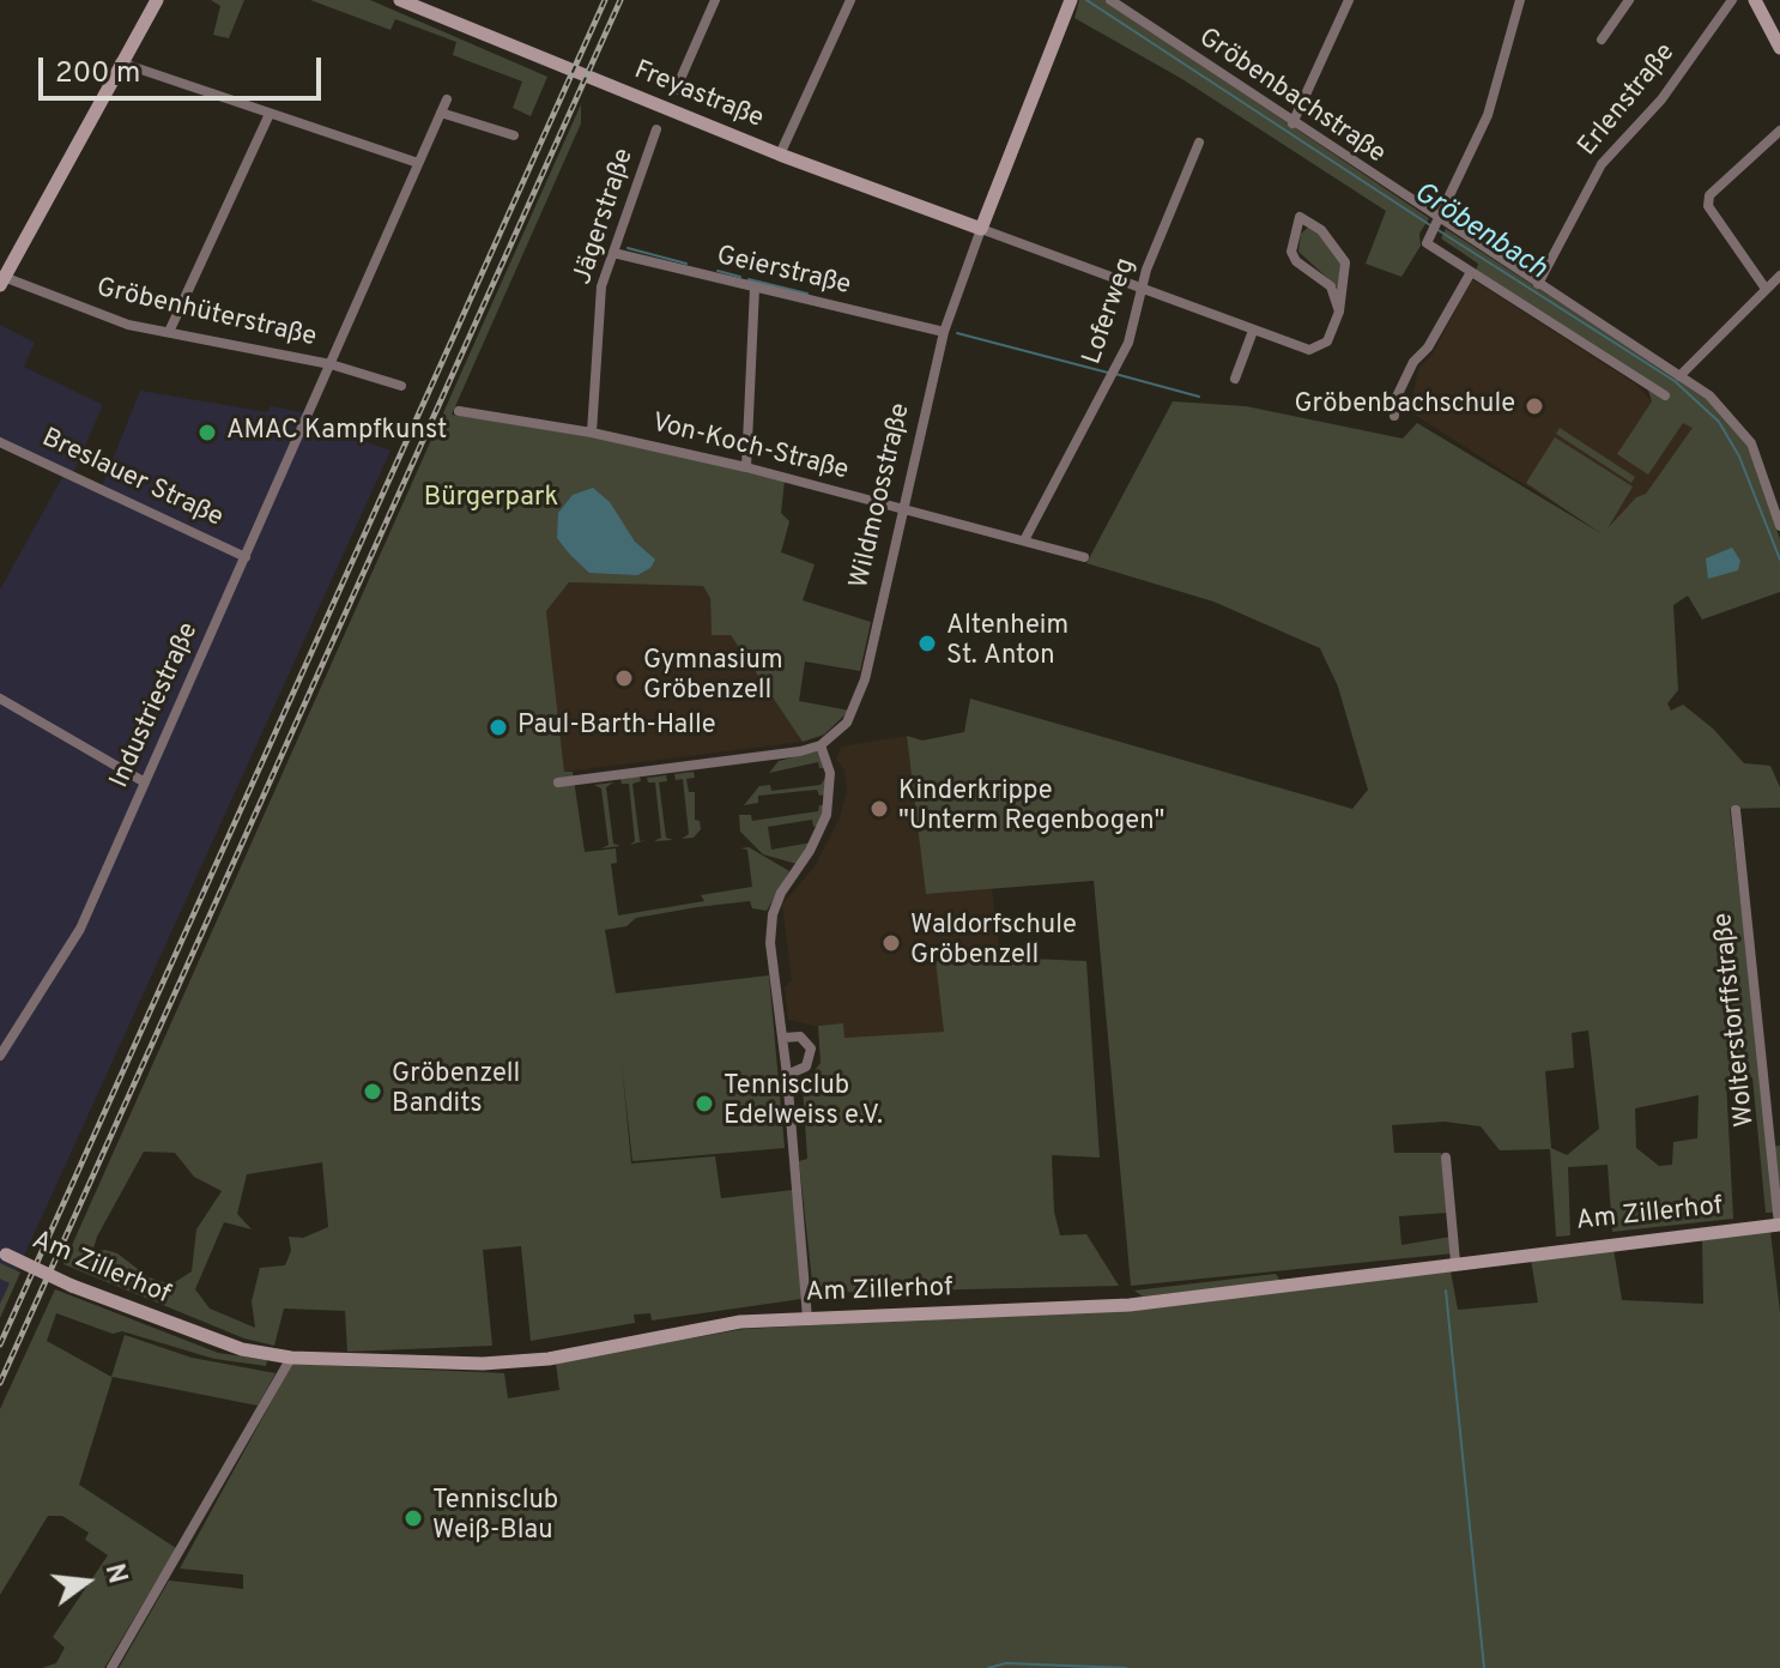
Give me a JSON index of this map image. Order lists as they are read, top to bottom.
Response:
{
  "streets": {
    "street": [
      "Freyastraße",
      "Gröbenbachstraße",
      "Erlenstraße",
      "Jägerstraße",
      "Geierstraße",
      "Loferweg",
      "Gröbenhüterstraße",
      "Von-Koch-Straße",
      "Breslauer Straße",
      "Wildmoosstraße",
      "Industriestraße",
      "Wolterstorffstraße",
      "Am Zillerhof"
    ]
  },
  "crossings": [
    ["Freyastraße", "Wildmoosstraße"],
    ["Gröbenbachstraße", "Erlenstraße"],
    ["Jägerstraße", "Geierstraße"],
    ["Jägerstraße", "Von-Koch-Straße"],
    ["Geierstraße", "Wildmoosstraße"],
    ["Loferweg", "Von-Koch-Straße"],
    ["Gröbenhüterstraße", "Industriestraße"],
    ["Von-Koch-Straße", "Wildmoosstraße"],
    ["Breslauer Straße", "Industriestraße"],
    ["Wolterstorffstraße", "Am Zillerhof"]
  ],
  "water": ["Gröbenbach"],
  "parks": ["Bürgerpark"],
  "places": [
    "Gröbenbachschule",
    "AMAC Kampfkunst",
    "Altenheim St. Anton",
    "Gymnasium Gröbenzell",
    "Paul-Barth-Halle",
    "Kinderkrippe \"Unterm Regenbogen\"",
    "Waldorfschule Gröbenzell",
    "Gröbenzell Bandits",
    "Tennisclub Edelweiss e.V.",
    "Tennisclub Weiß-Blau"
  ],
  "scale_bar": "200 m",
  "north": "right"
}
